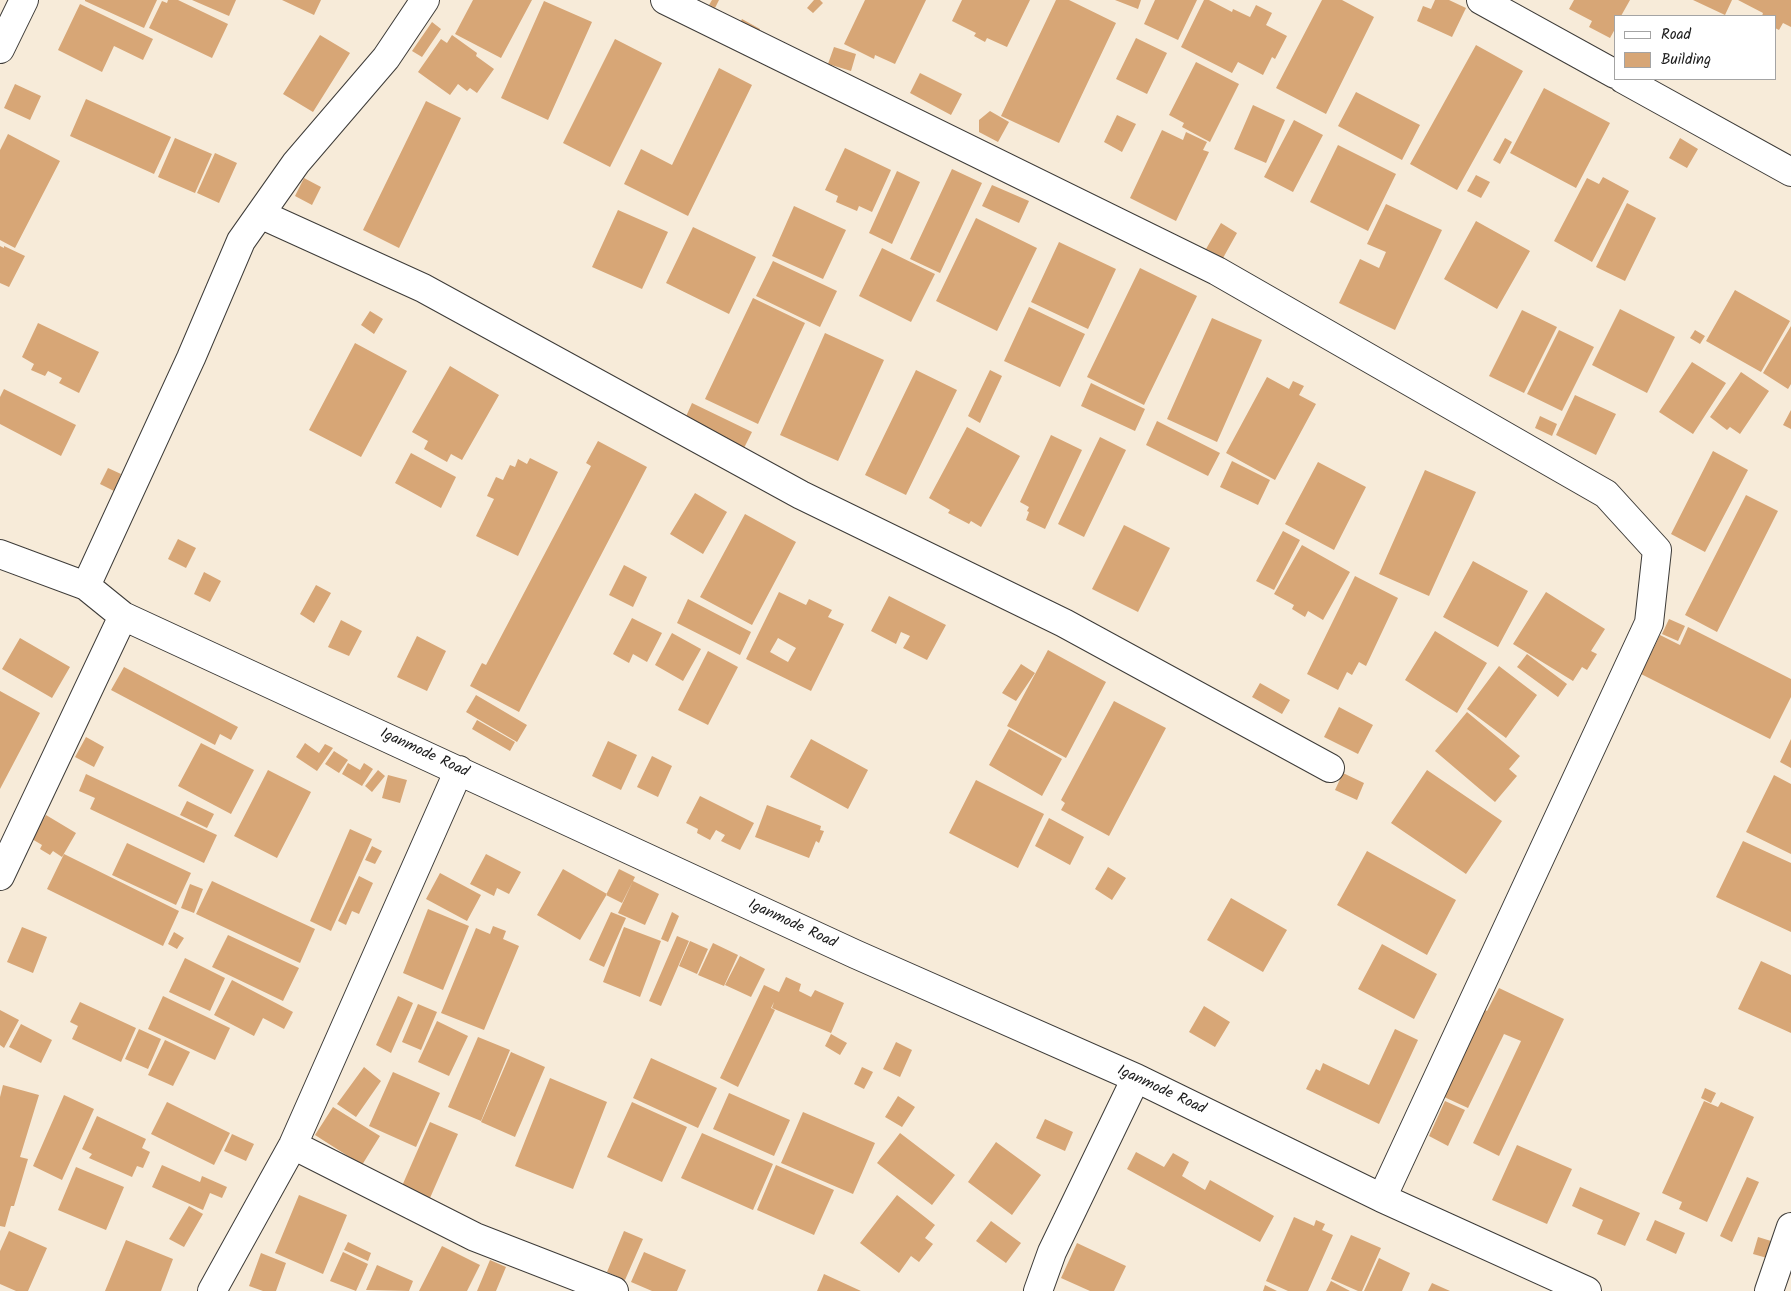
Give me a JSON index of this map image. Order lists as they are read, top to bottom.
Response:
{
  "streets": {
    "street": ["Iganmode Road"]
  },
  "legend": ["Road", "Building"]
}
